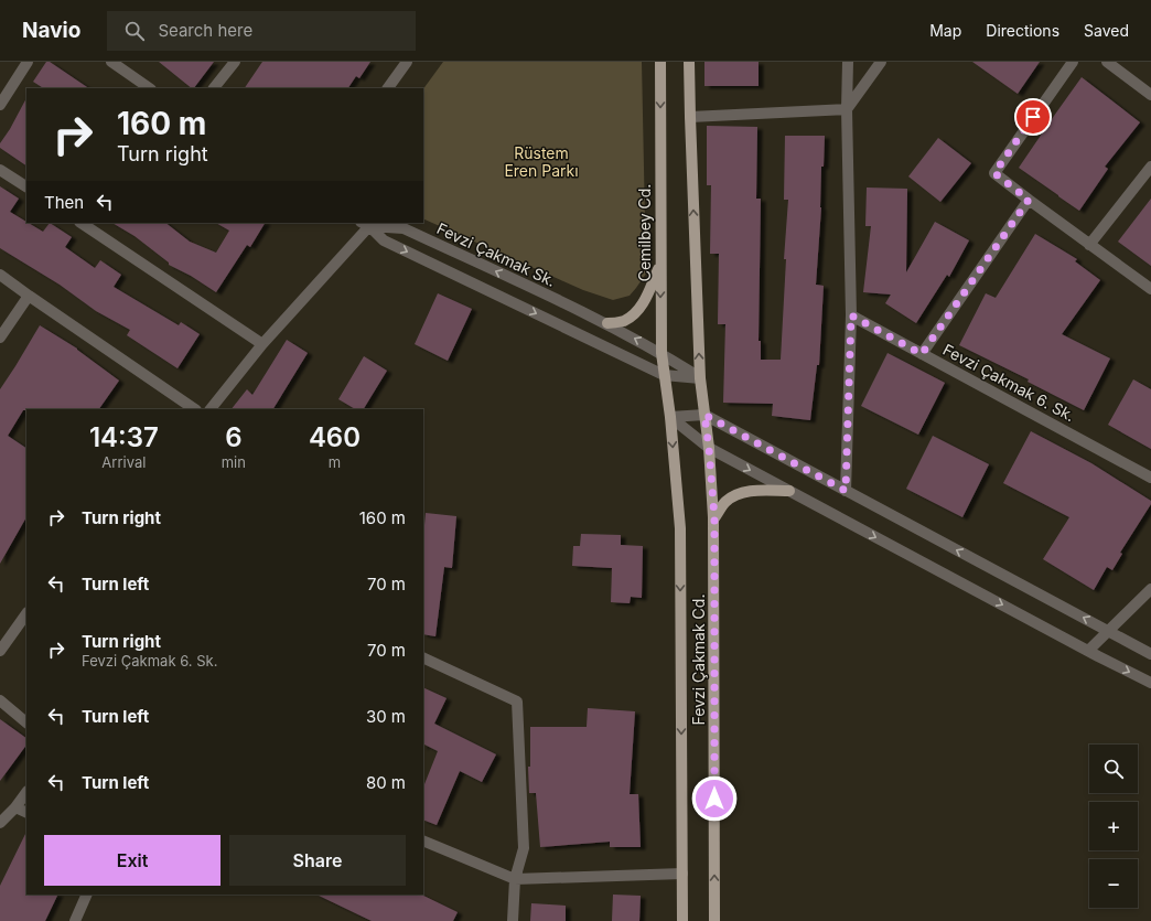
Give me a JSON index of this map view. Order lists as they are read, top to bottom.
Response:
{
  "streets": {
    "main road": ["Cemilbey Cd.", "Fevzi Çakmak Cd."],
    "street": ["Fevzi Çakmak Sk.", "Fevzi Çakmak 6. Sk."]
  },
  "crossings": [
    ["Cemilbey Cd.", "Fevzi Çakmak Sk."],
    ["Cemilbey Cd.", "Fevzi Çakmak Cd."],
    ["Fevzi Çakmak Sk.", "Fevzi Çakmak Cd."]
  ],
  "parks": ["Rüstem Eren Parkı"],
  "page": {
    "header": "Navio",
    "search": "Search here",
    "nav": ["Map", "Directions", "Saved"],
    "turn": ["160 m", "Turn right"],
    "then": "Then",
    "eta": [
      "14:37",
      "Arrival",
      "6",
      "min",
      "460",
      "m"
    ],
    "list": [
      {
        "name": "Turn right",
        "value": "160 m"
      },
      {
        "name": "Turn left",
        "value": "70 m"
      },
      {
        "name": "Turn right",
        "note": "Fevzi Çakmak 6. Sk.",
        "value": "70 m"
      },
      {
        "name": "Turn left",
        "value": "30 m"
      },
      {
        "name": "Turn left",
        "value": "80 m"
      }
    ],
    "map_buttons": ["+", "−"],
    "buttons": ["Exit", "Share"]
  }
}
